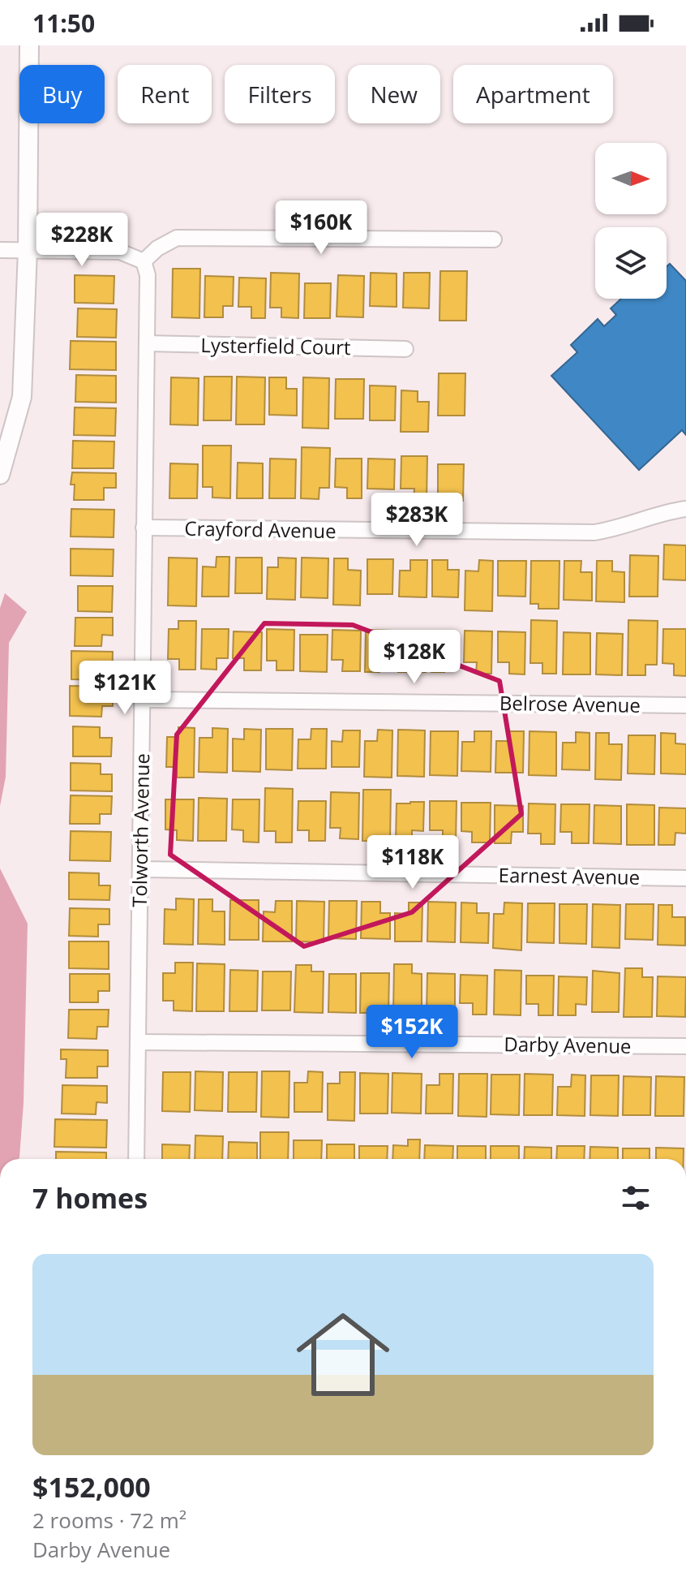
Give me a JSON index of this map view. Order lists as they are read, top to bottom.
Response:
{
  "streets": {
    "street": [
      "Lysterfield Court",
      "Crayford Avenue",
      "Belrose Avenue",
      "Tolworth Avenue",
      "Earnest Avenue",
      "Darby Avenue"
    ]
  },
  "crossings": [
    ["Lysterfield Court", "Tolworth Avenue"],
    ["Crayford Avenue", "Tolworth Avenue"],
    ["Belrose Avenue", "Tolworth Avenue"],
    ["Tolworth Avenue", "Earnest Avenue"],
    ["Tolworth Avenue", "Darby Avenue"]
  ],
  "north": "right",
  "page": {
    "status": "11:50",
    "chip": [
      "Buy",
      "Rent",
      "Filters",
      "New",
      "Apartment"
    ],
    "price": [
      "$160K",
      "$228K",
      "$283K",
      "$128K",
      "$121K",
      "$118K",
      "$152K"
    ],
    "heading": "7 homes",
    "list": [
      {
        "name": "$152,000",
        "note": "2 rooms · 72 m² · Darby Avenue"
      }
    ]
  }
}
